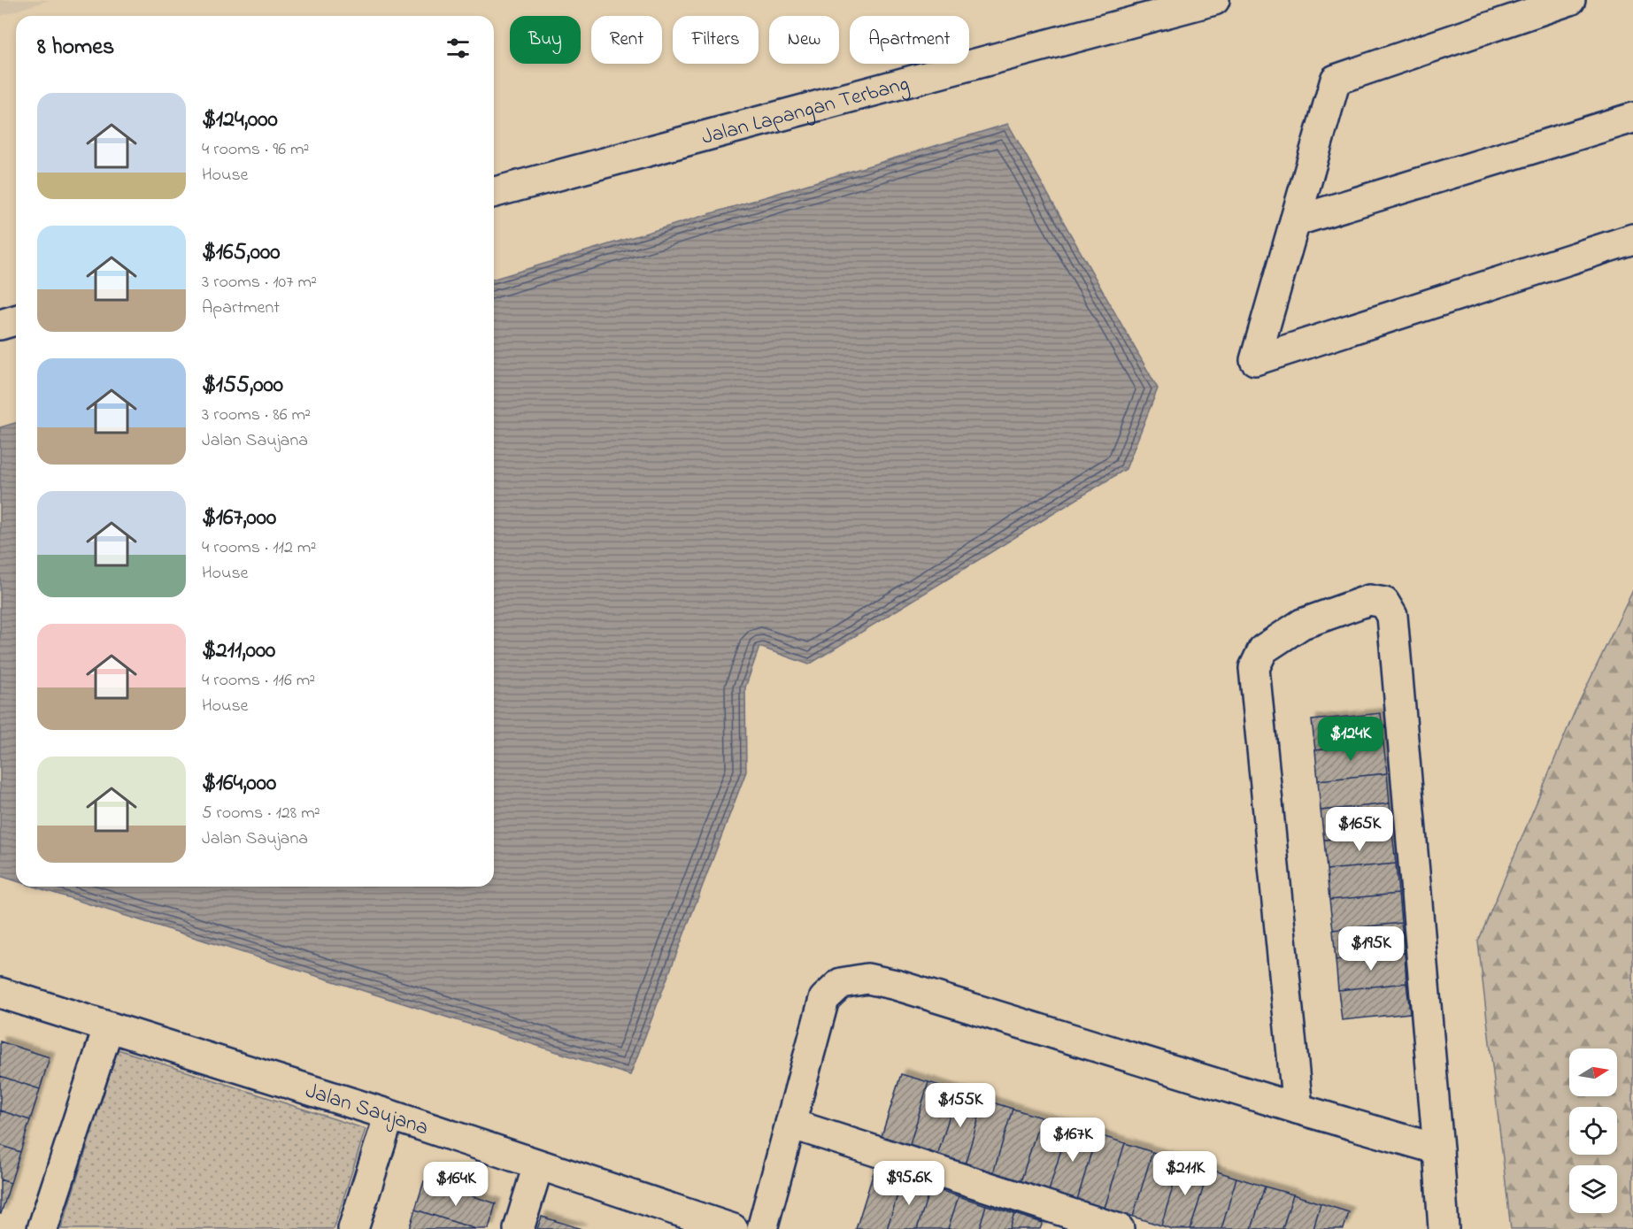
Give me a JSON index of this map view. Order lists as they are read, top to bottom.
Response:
{
  "streets": {
    "street": ["Jalan Lapangan Terbang", "Jalan Saujana"]
  },
  "north": "right",
  "page": {
    "chip": [
      "Buy",
      "Rent",
      "Filters",
      "New",
      "Apartment"
    ],
    "heading": "8 homes",
    "list": [
      {
        "name": "$124,000",
        "note": "4 rooms · 96 m² · House"
      },
      {
        "name": "$165,000",
        "note": "3 rooms · 107 m² · Apartment"
      },
      {
        "name": "$155,000",
        "note": "3 rooms · 86 m² · Jalan Saujana"
      },
      {
        "name": "$167,000",
        "note": "4 rooms · 112 m² · House"
      },
      {
        "name": "$211,000",
        "note": "4 rooms · 116 m² · House"
      },
      {
        "name": "$164,000",
        "note": "5 rooms · 128 m² · Jalan Saujana"
      }
    ],
    "price": [
      "$124K",
      "$165K",
      "$195K",
      "$155K",
      "$167K",
      "$211K",
      "$95.6K",
      "$164K"
    ]
  }
}
